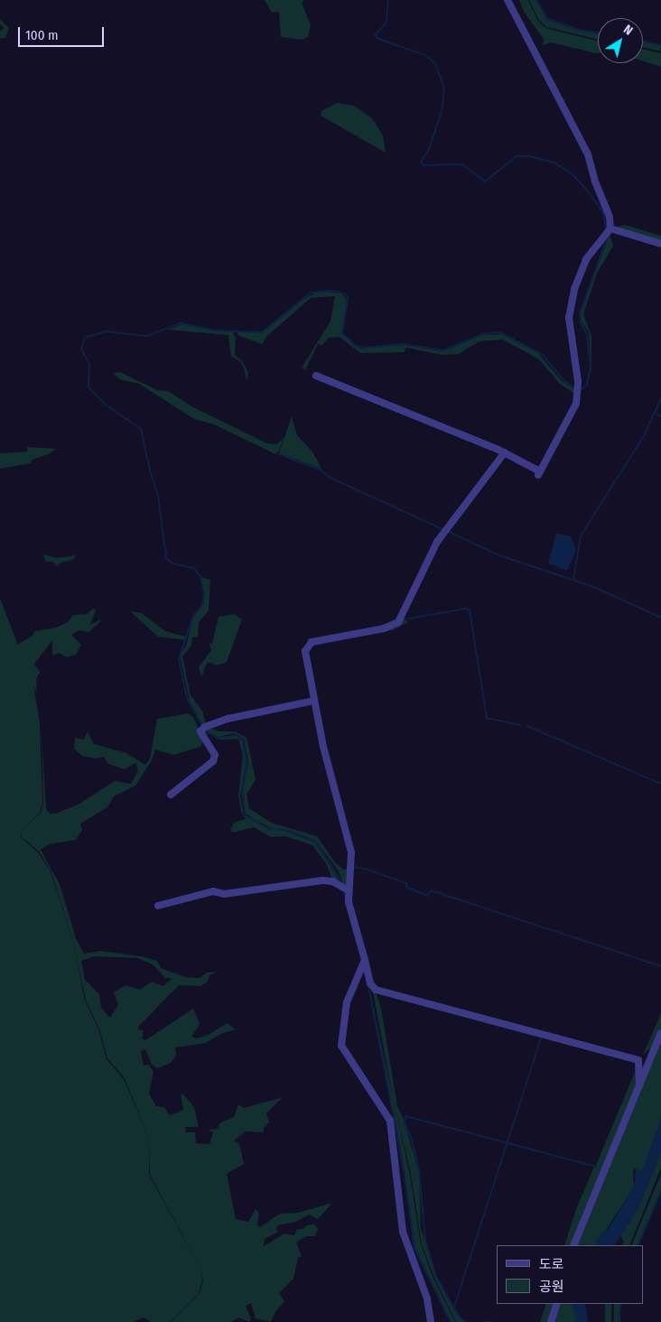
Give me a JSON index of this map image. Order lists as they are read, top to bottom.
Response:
{
  "legend": ["도로", "공원"],
  "scale_bar": "100 m",
  "north": "top right"
}
